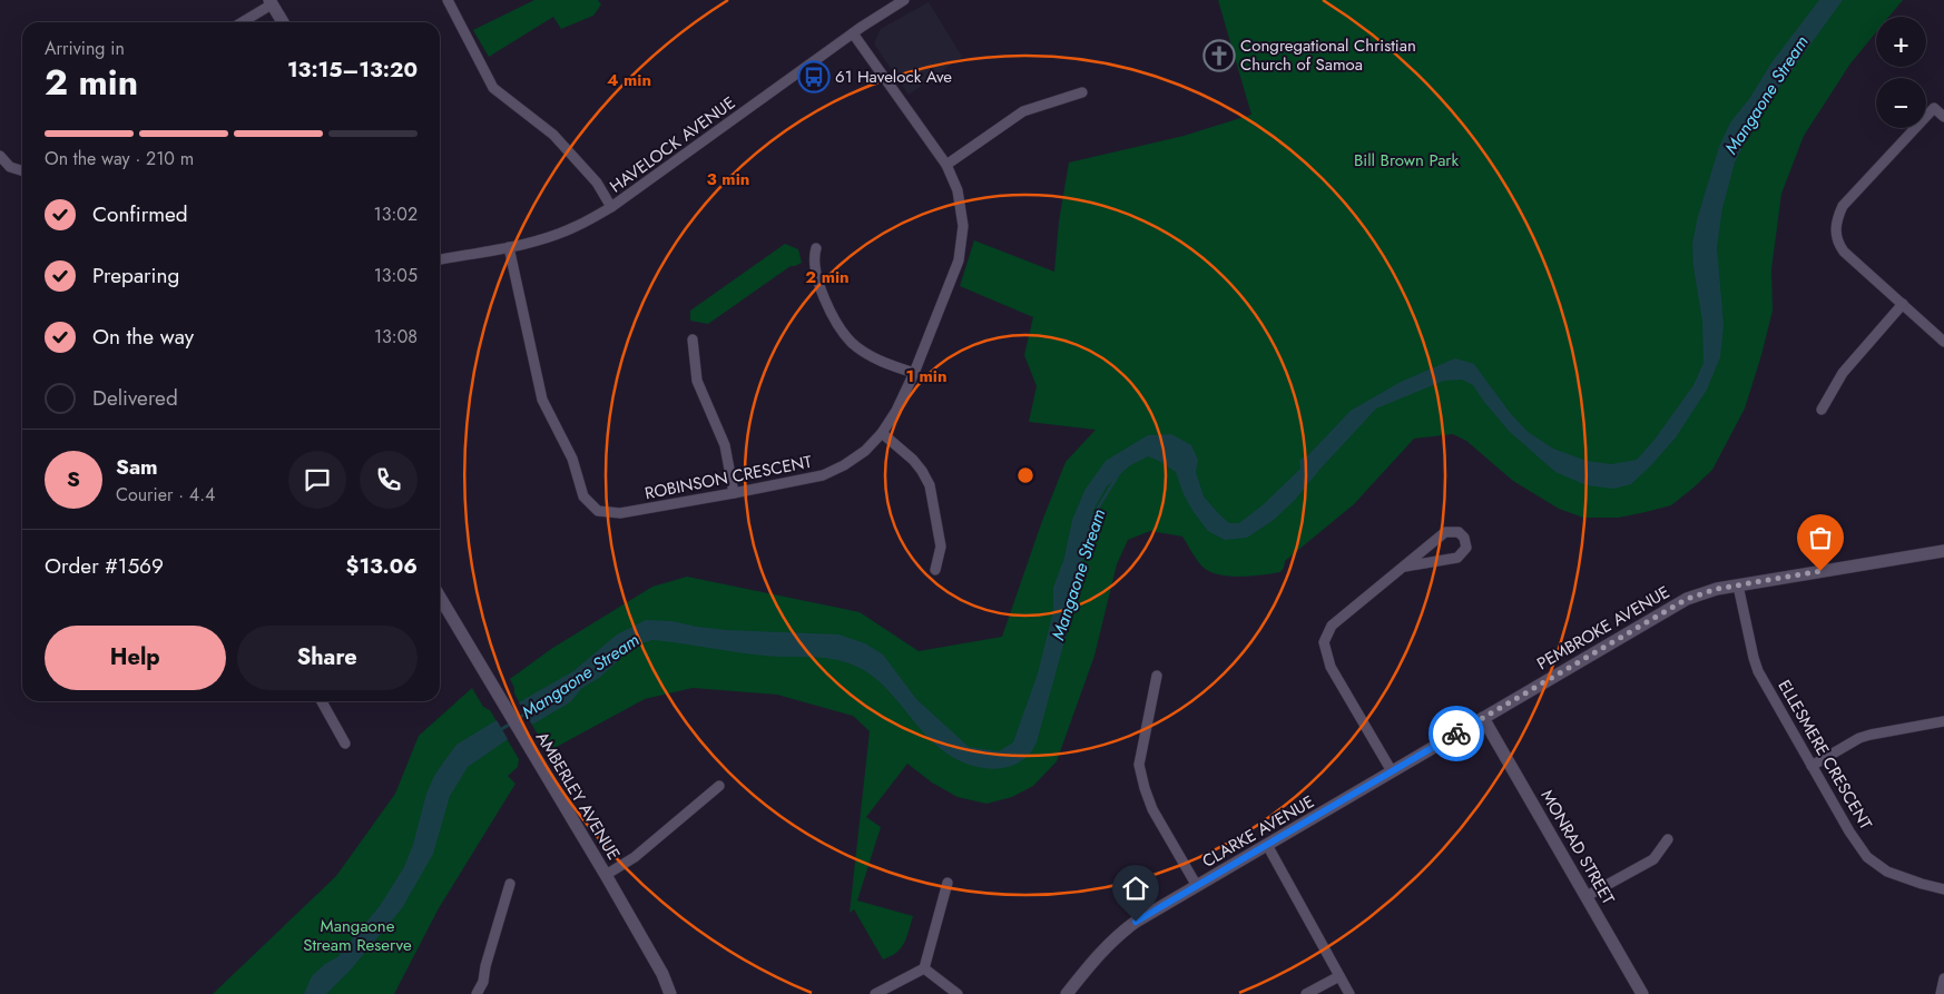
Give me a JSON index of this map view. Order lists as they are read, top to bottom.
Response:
{
  "streets": {
    "street": [
      "HAVELOCK AVENUE",
      "ROBINSON CRESCENT",
      "PEMBROKE AVENUE",
      "ELLESMERE CRESCENT",
      "AMBERLEY AVENUE",
      "CLARKE AVENUE",
      "MONRAD STREET"
    ]
  },
  "crossings": [
    ["HAVELOCK AVENUE", "ROBINSON CRESCENT"],
    ["PEMBROKE AVENUE", "ELLESMERE CRESCENT"],
    ["PEMBROKE AVENUE", "CLARKE AVENUE"],
    ["PEMBROKE AVENUE", "MONRAD STREET"],
    ["CLARKE AVENUE", "MONRAD STREET"]
  ],
  "water": ["Mangaone Stream"],
  "parks": ["Bill Brown Park", "Mangaone Stream Reserve"],
  "places": {
    "church": ["Congregational Christian Church of Samoa"],
    "bus stop": ["61 Havelock Ave"]
  },
  "page": {
    "map_buttons": ["+", "−"],
    "heading": ["2 min", "Arriving in", "13:15–13:20"],
    "panel": [
      "Sam",
      "Courier · 4.4",
      "Order #1569",
      "$13.06"
    ],
    "bar": "On the way · 210 m",
    "list": [
      ["Confirmed", "13:02"],
      ["Preparing", "13:05"],
      ["On the way", "13:08"],
      "Delivered"
    ],
    "round": "S",
    "buttons": ["Help", "Share"]
  },
  "rings": [
    "4 min",
    "3 min",
    "2 min",
    "1 min"
  ]
}
